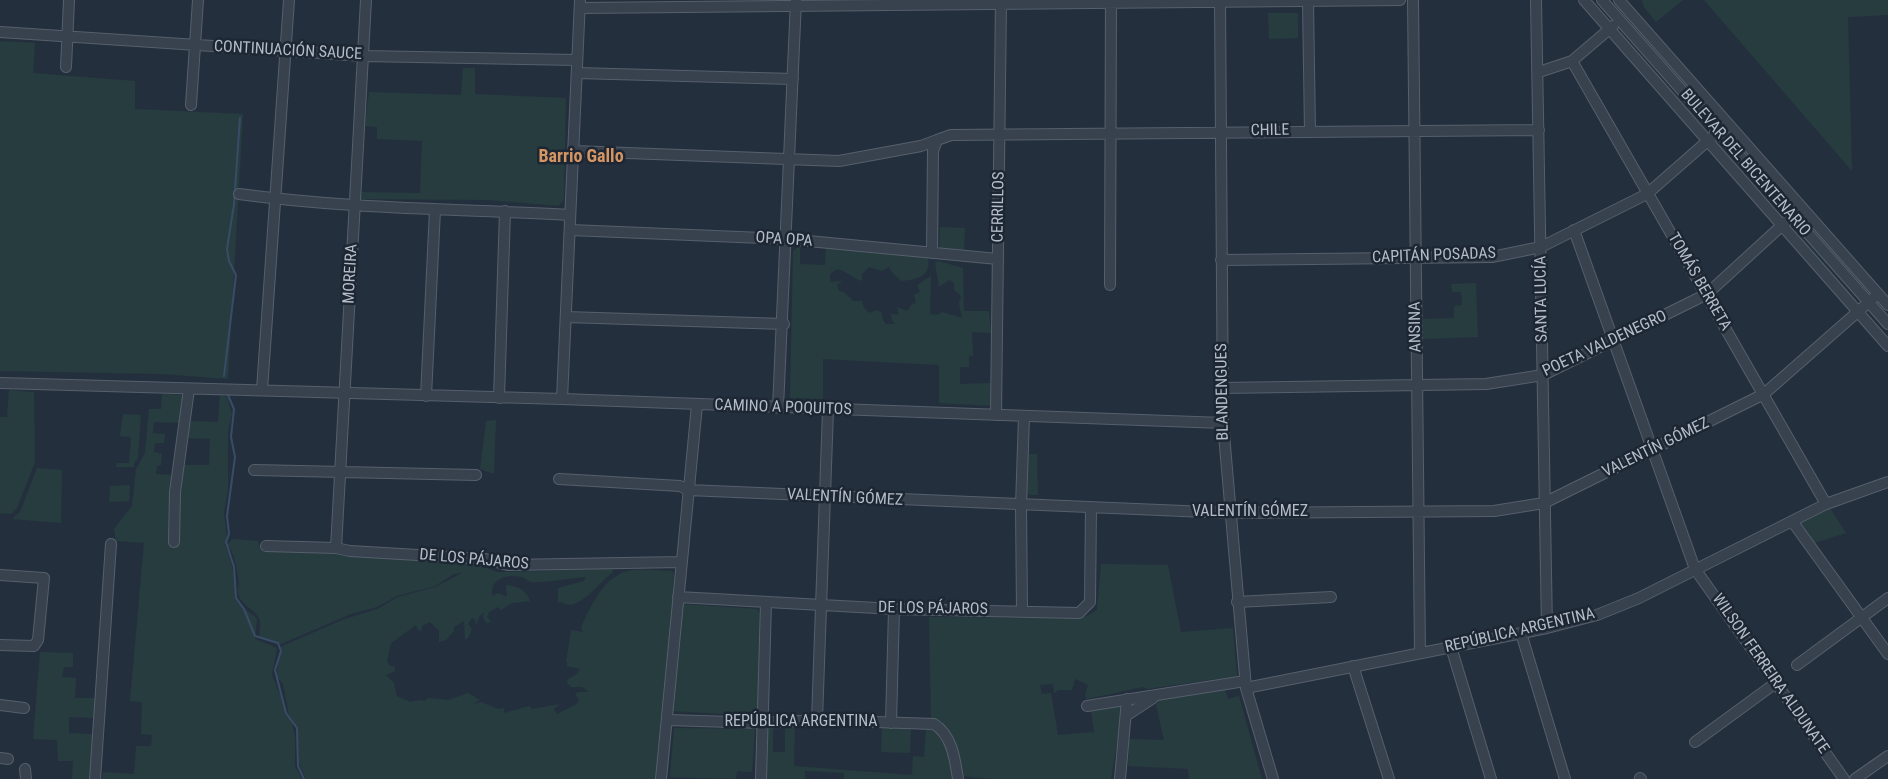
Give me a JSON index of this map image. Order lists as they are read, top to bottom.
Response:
{
  "streets": {
    "street": [
      "CONTINUACIÓN SAUCE",
      "CHILE",
      "BULEVAR DEL BICENTENARIO",
      "CERRILLOS",
      "OPA OPA",
      "CAPITÁN POSADAS",
      "MOREIRA",
      "TOMÁS BERRETA",
      "SANTA LUCÍA",
      "ANSINA",
      "POETA VALDENEGRO",
      "BLANDENGUES",
      "CAMINO A POQUITOS",
      "VALENTÍN GÓMEZ",
      "DE LOS PÁJAROS",
      "REPÚBLICA ARGENTINA",
      "WILSON FERREIRA ALDUNATE"
    ]
  },
  "crossings": [
    ["CONTINUACIÓN SAUCE", "MOREIRA"],
    ["CHILE", "CERRILLOS"],
    ["CHILE", "SANTA LUCÍA"],
    ["CHILE", "ANSINA"],
    ["CHILE", "BLANDENGUES"],
    ["BULEVAR DEL BICENTENARIO", "CAPITÁN POSADAS"],
    ["BULEVAR DEL BICENTENARIO", "POETA VALDENEGRO"],
    ["BULEVAR DEL BICENTENARIO", "VALENTÍN GÓMEZ"],
    ["CERRILLOS", "OPA OPA"],
    ["CERRILLOS", "CAMINO A POQUITOS"],
    ["CAPITÁN POSADAS", "TOMÁS BERRETA"],
    ["CAPITÁN POSADAS", "SANTA LUCÍA"],
    ["CAPITÁN POSADAS", "ANSINA"],
    ["CAPITÁN POSADAS", "BLANDENGUES"],
    ["CAPITÁN POSADAS", "WILSON FERREIRA ALDUNATE"],
    ["MOREIRA", "CAMINO A POQUITOS"],
    ["MOREIRA", "DE LOS PÁJAROS"],
    ["TOMÁS BERRETA", "POETA VALDENEGRO"],
    ["TOMÁS BERRETA", "VALENTÍN GÓMEZ"],
    ["TOMÁS BERRETA", "REPÚBLICA ARGENTINA"],
    ["SANTA LUCÍA", "POETA VALDENEGRO"],
    ["SANTA LUCÍA", "VALENTÍN GÓMEZ"],
    ["SANTA LUCÍA", "REPÚBLICA ARGENTINA"],
    ["ANSINA", "POETA VALDENEGRO"],
    ["ANSINA", "VALENTÍN GÓMEZ"],
    ["ANSINA", "REPÚBLICA ARGENTINA"],
    ["POETA VALDENEGRO", "BLANDENGUES"],
    ["POETA VALDENEGRO", "WILSON FERREIRA ALDUNATE"],
    ["BLANDENGUES", "CAMINO A POQUITOS"],
    ["BLANDENGUES", "VALENTÍN GÓMEZ"],
    ["BLANDENGUES", "REPÚBLICA ARGENTINA"],
    ["VALENTÍN GÓMEZ", "DE LOS PÁJAROS"],
    ["VALENTÍN GÓMEZ", "WILSON FERREIRA ALDUNATE"],
    ["REPÚBLICA ARGENTINA", "WILSON FERREIRA ALDUNATE"]
  ],
  "districts": ["Barrio Gallo"]
}
